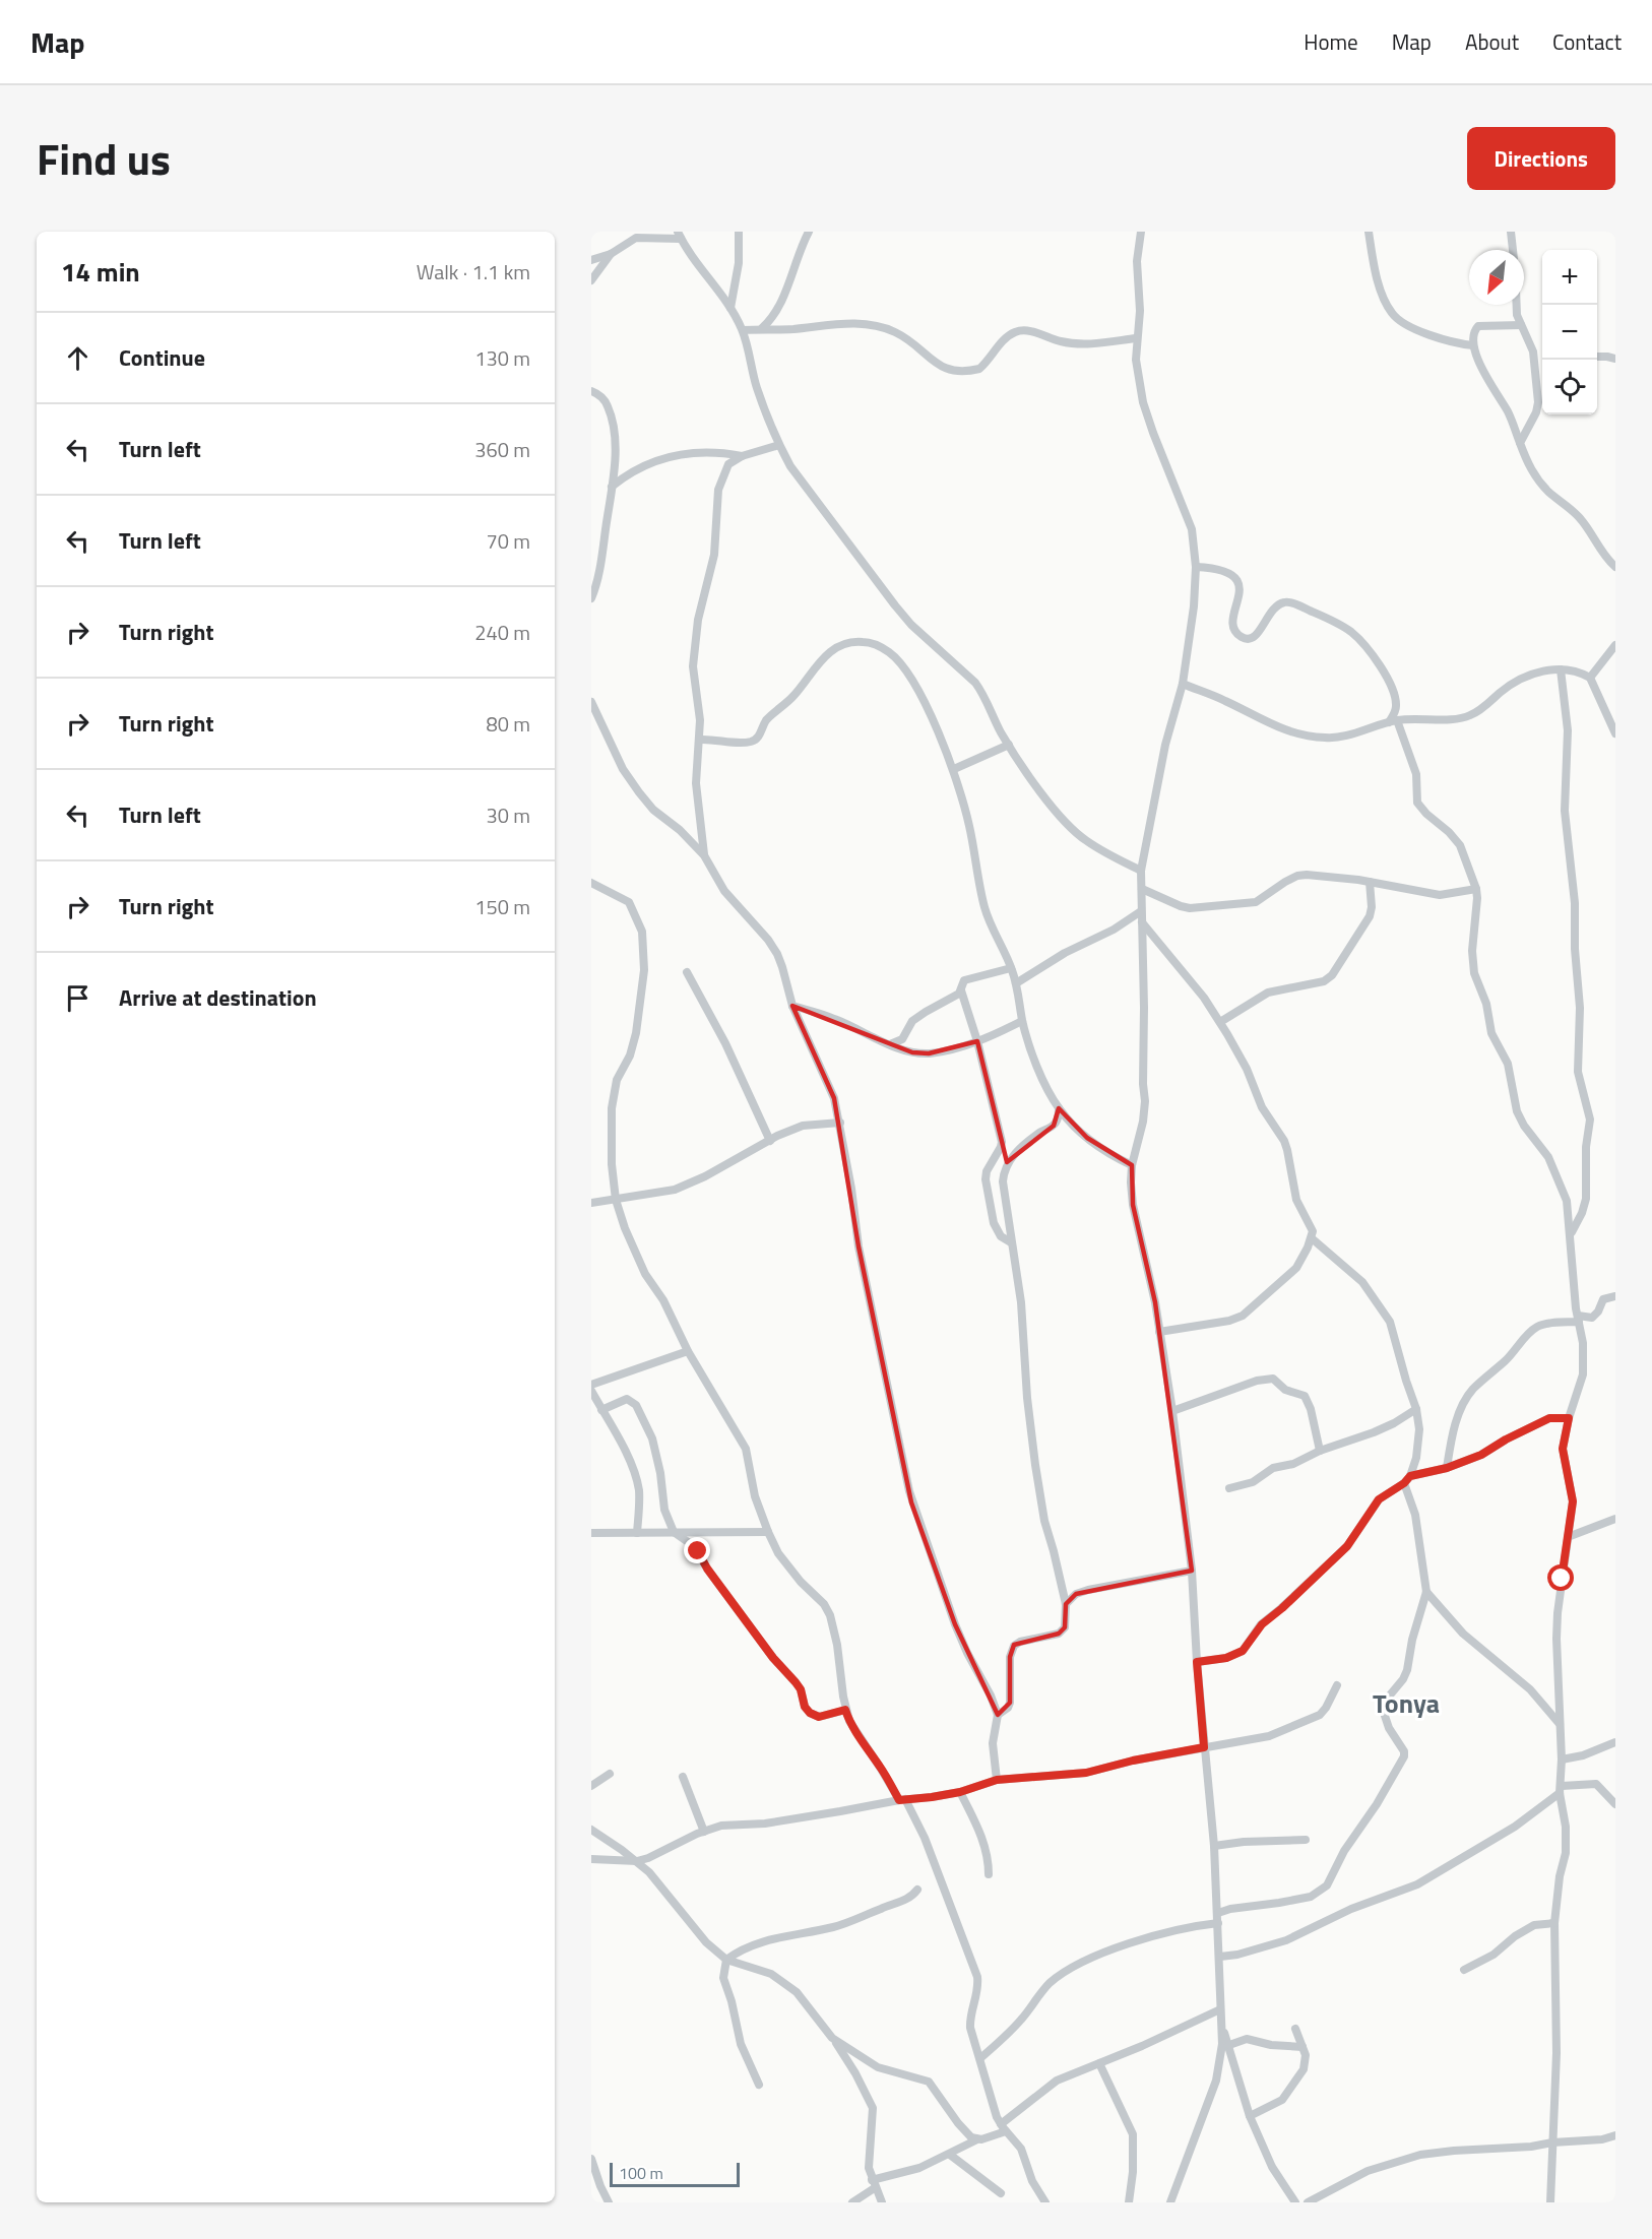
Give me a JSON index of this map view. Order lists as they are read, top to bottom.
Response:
{
  "districts": ["Tonya"],
  "scale_bar": "100 m",
  "north": "bottom left",
  "page": {
    "header": "Map",
    "nav": [
      "Home",
      "Map",
      "About",
      "Contact"
    ],
    "title": "Find us",
    "buttons": "Directions",
    "heading": ["14 min", "Walk · 1.1 km"],
    "map_buttons": ["+", "−"],
    "list": [
      ["Continue", "130 m"],
      ["Turn left", "360 m"],
      ["Turn left", "70 m"],
      ["Turn right", "240 m"],
      ["Turn right", "80 m"],
      ["Turn left", "30 m"],
      ["Turn right", "150 m"],
      "Arrive at destination"
    ],
    "scale": "100 m"
  }
}
